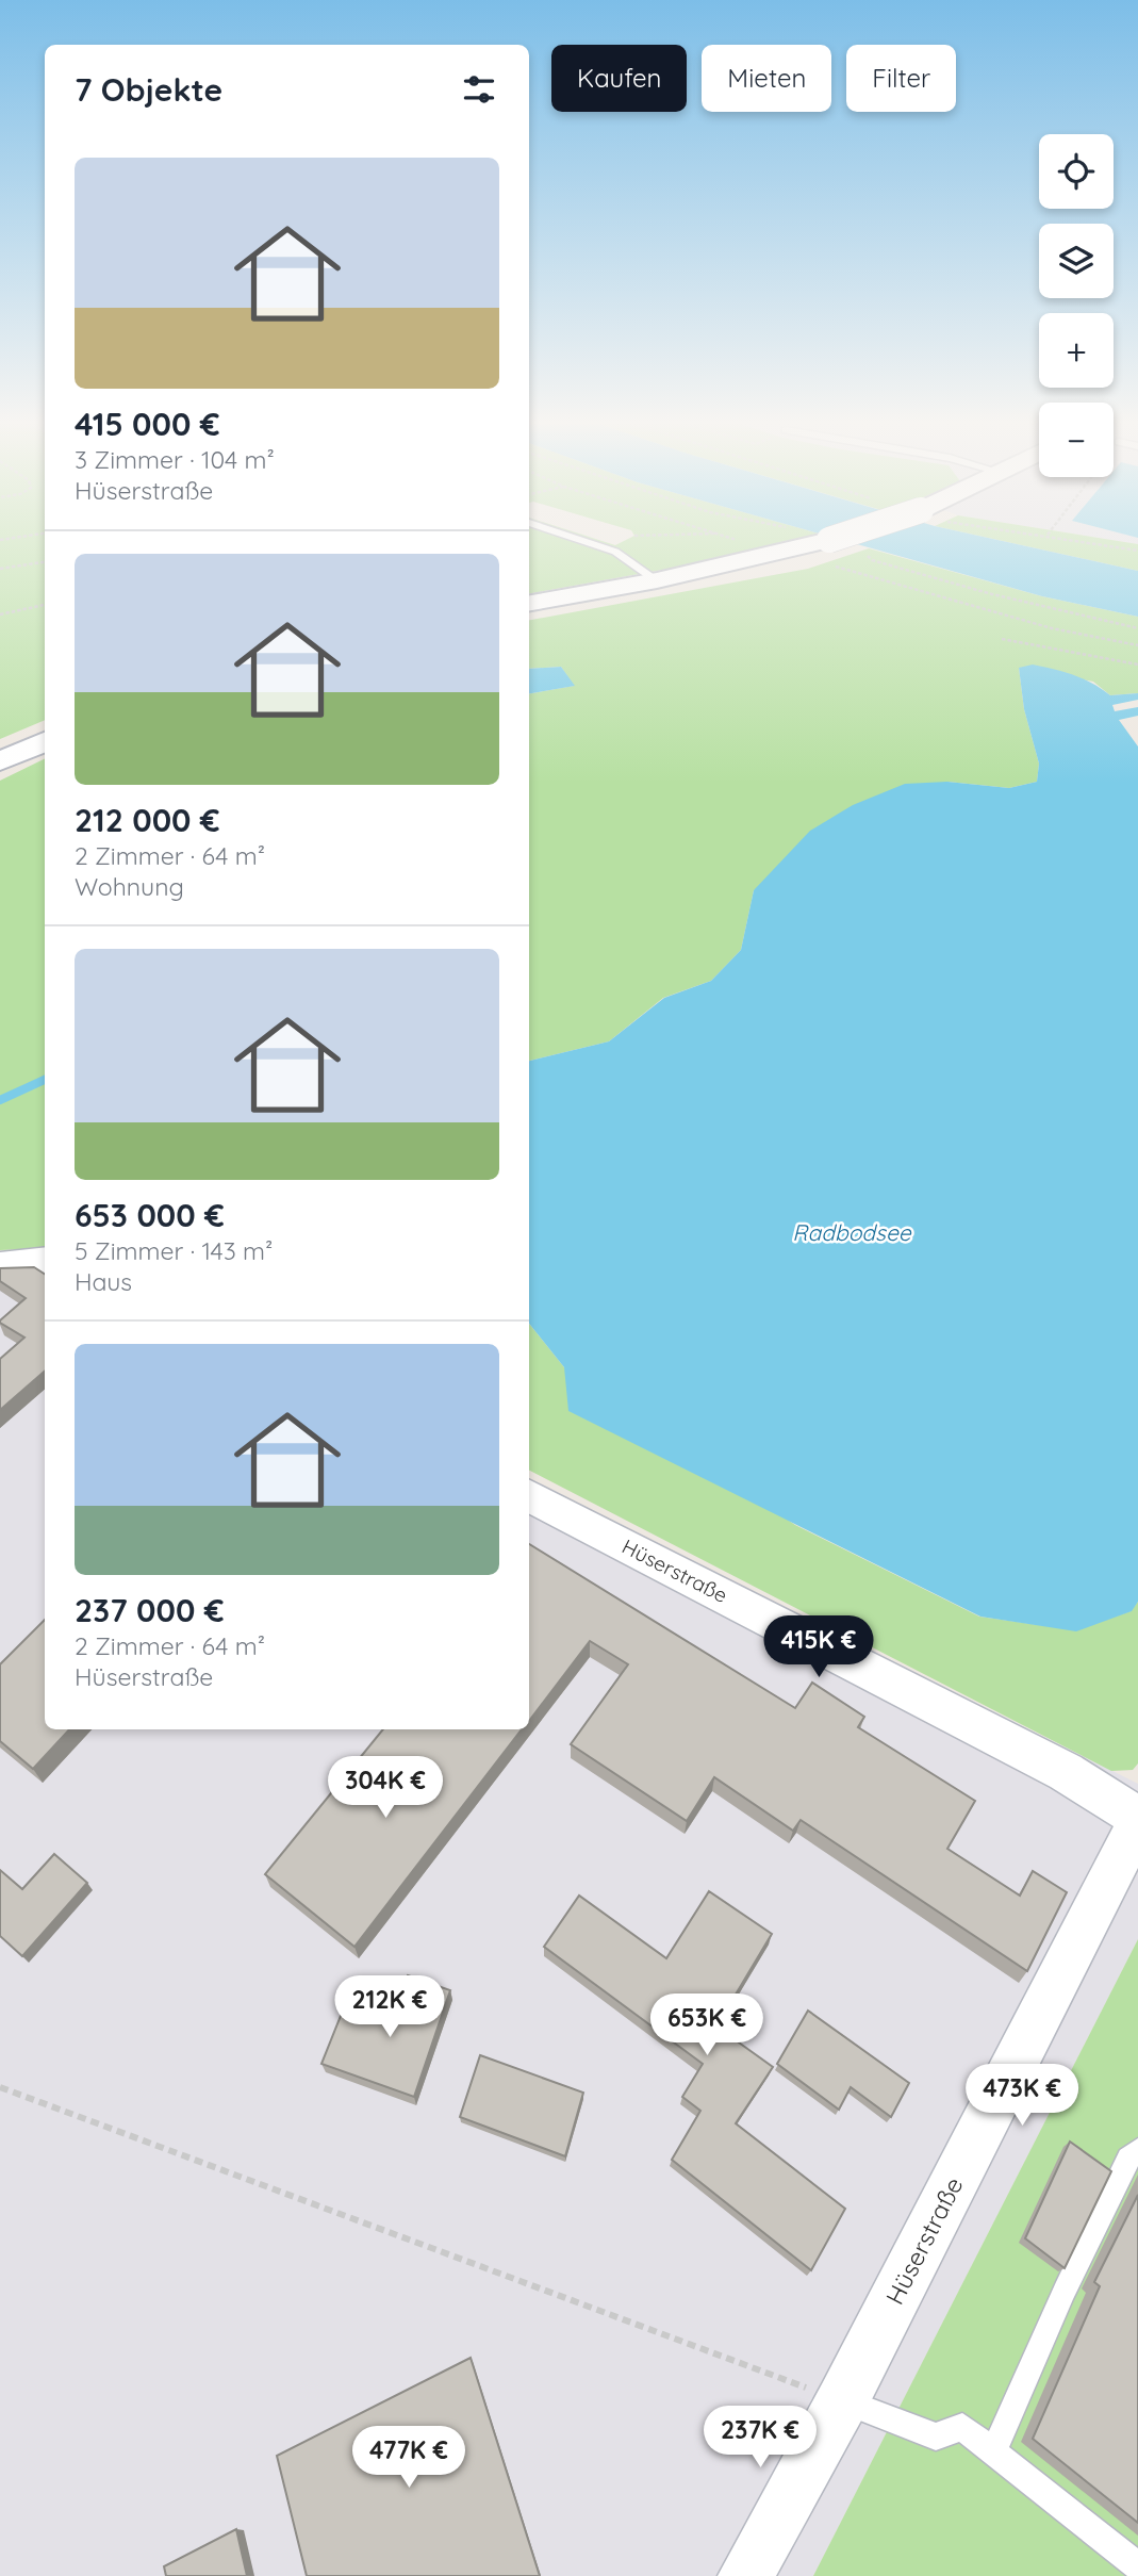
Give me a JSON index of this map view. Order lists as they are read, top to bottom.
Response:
{
  "streets": {
    "street": ["Hüserstraße"]
  },
  "water": ["Radbodsee"],
  "page": {
    "chip": ["Kaufen", "Mieten", "Filter"],
    "heading": "7 Objekte",
    "map_buttons": ["+", "−"],
    "list": [
      {
        "name": "415 000 €",
        "note": "3 Zimmer · 104 m² · Hüserstraße"
      },
      {
        "name": "212 000 €",
        "note": "2 Zimmer · 64 m² · Wohnung"
      },
      {
        "name": "653 000 €",
        "note": "5 Zimmer · 143 m² · Haus"
      },
      {
        "name": "237 000 €",
        "note": "2 Zimmer · 64 m² · Hüserstraße"
      }
    ],
    "price": [
      "415K €",
      "304K €",
      "212K €",
      "653K €",
      "473K €",
      "237K €",
      "477K €"
    ]
  }
}
